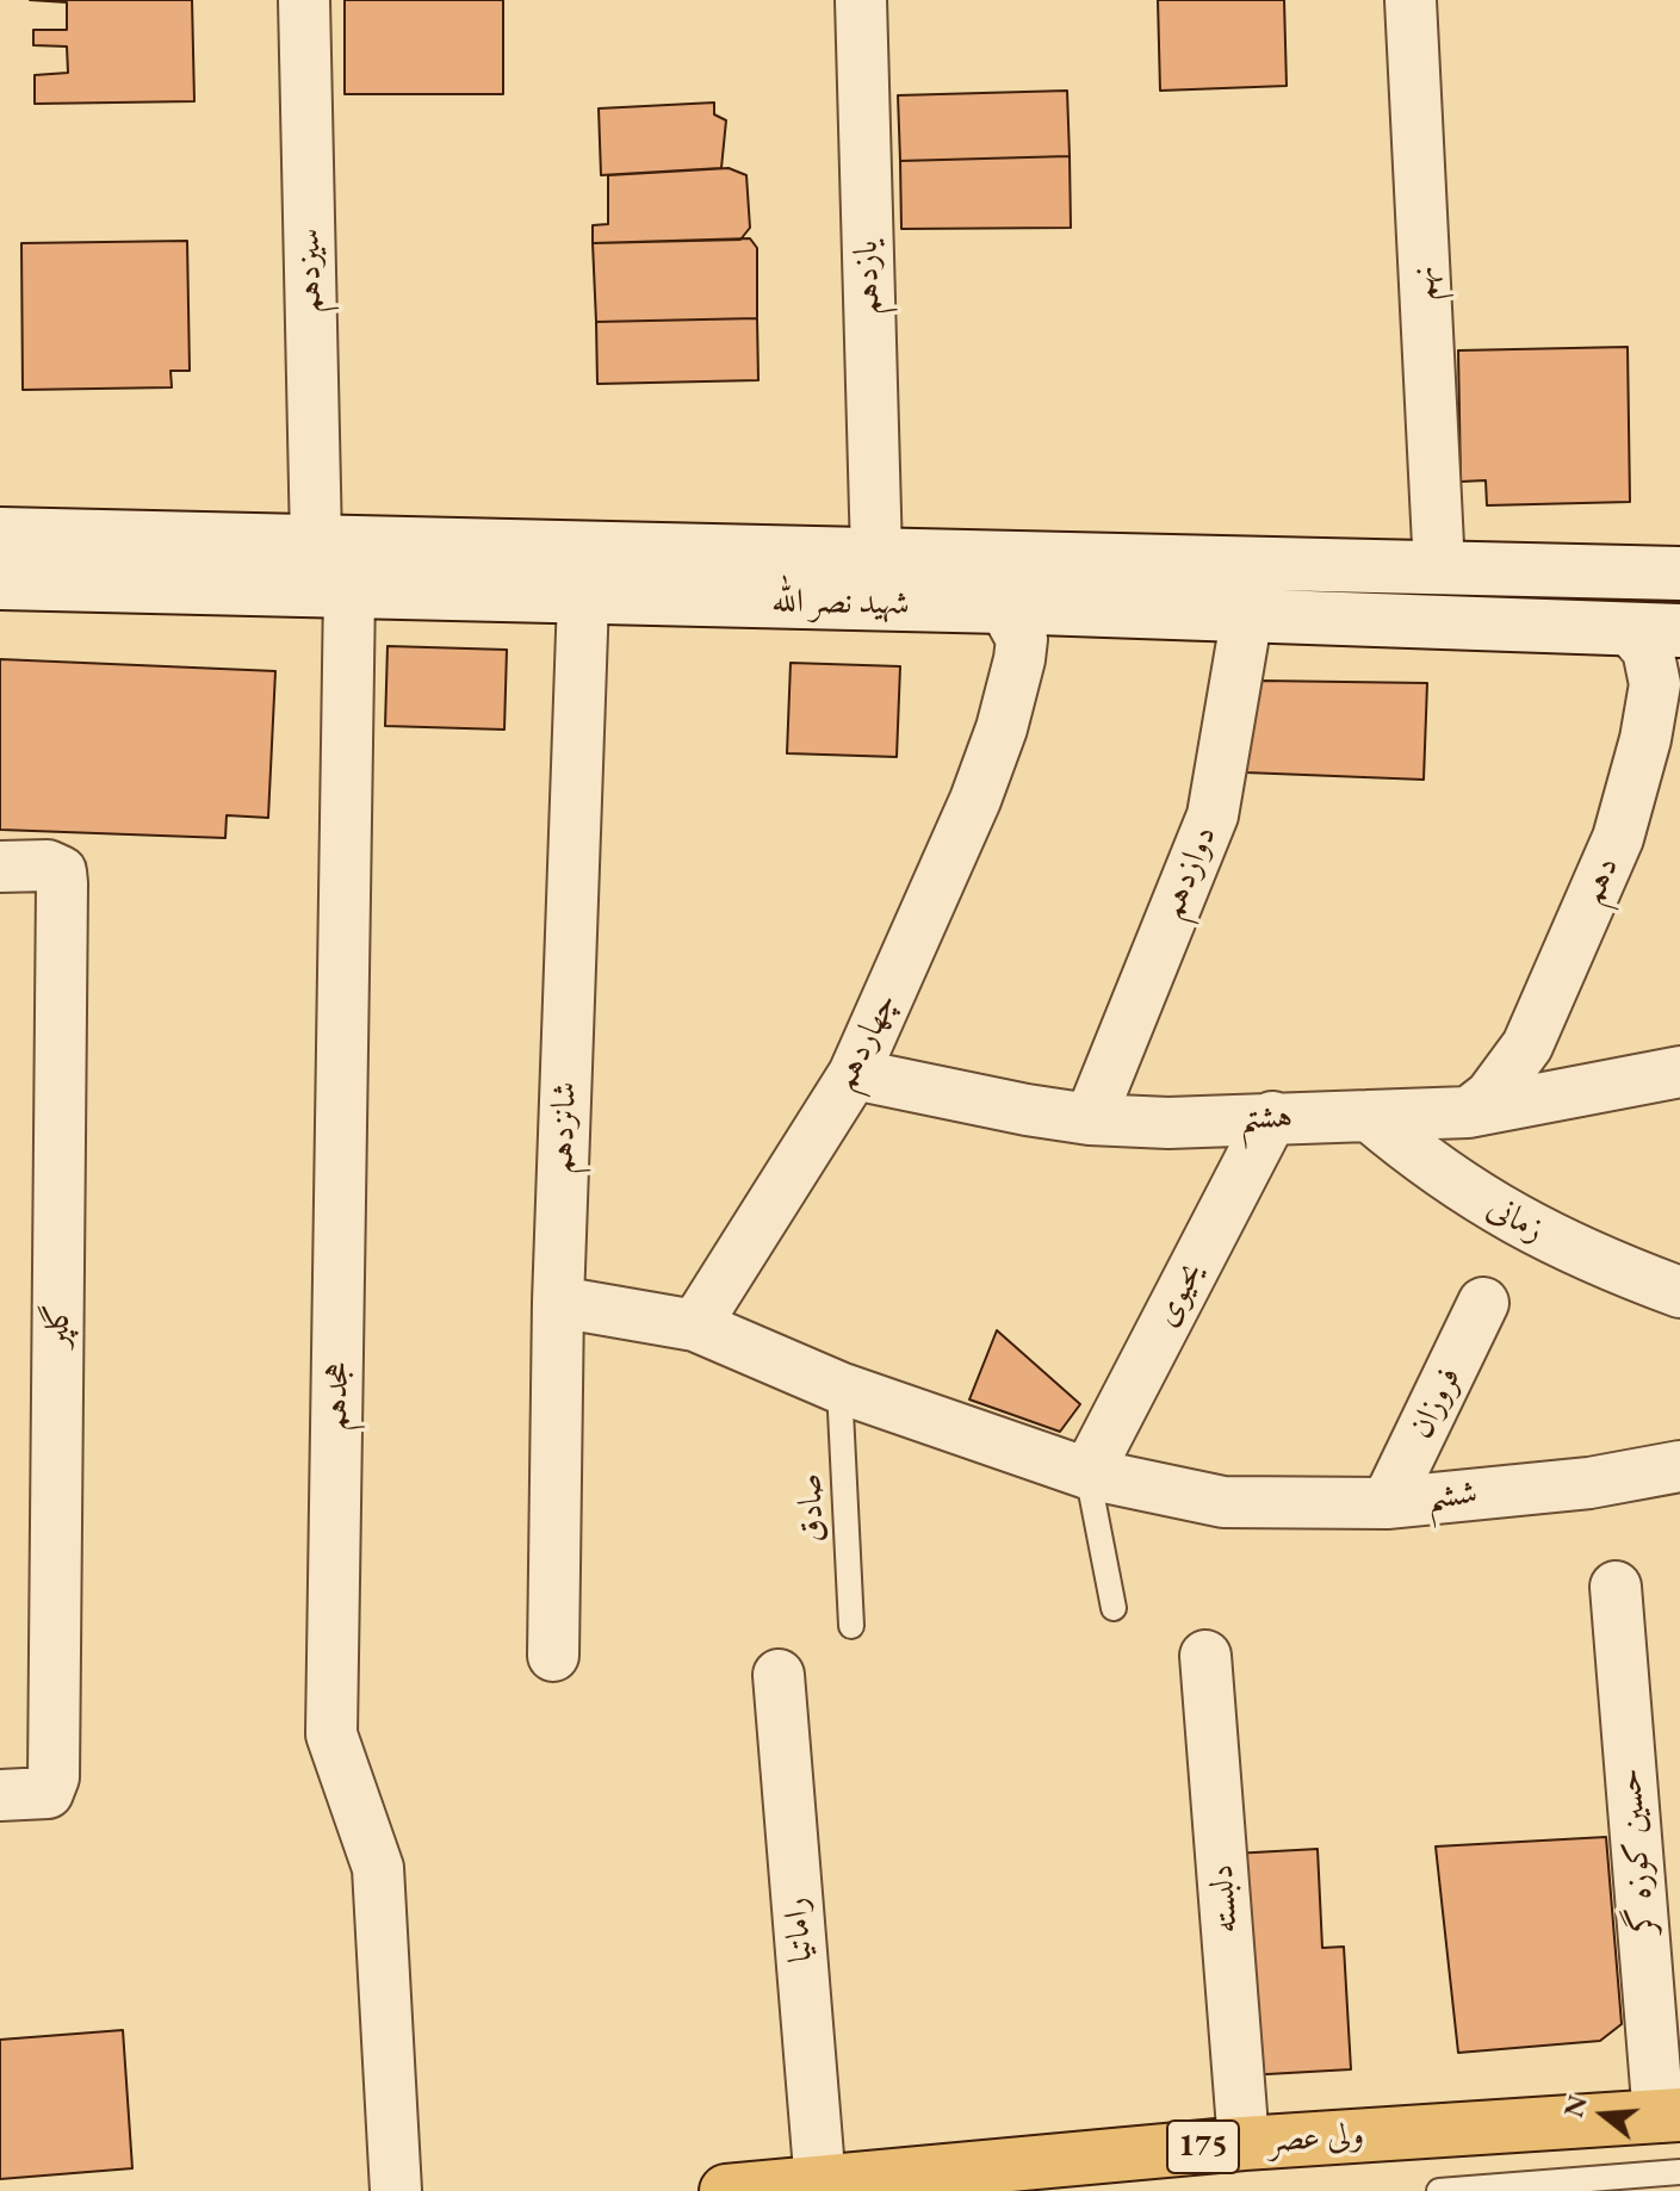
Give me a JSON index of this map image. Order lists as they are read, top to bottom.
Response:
{
  "streets": {
    "main road": ["شهید نصر الله", "ولی عصر", "175"],
    "street": [
      "سیزدهم",
      "یازدهم",
      "نهم",
      "دوازدهم",
      "دهم",
      "چهاردهم",
      "هشتم",
      "شانزدهم",
      "زمانی",
      "یحیوی",
      "گلپر",
      "هجدهم",
      "فروزان",
      "ششم",
      "حسین کوزه گر",
      "دلبسته",
      "راماتیا"
    ],
    "lane": ["صادق"]
  },
  "crossings": [
    ["سیزدهم", "شهید نصر الله"],
    ["یازدهم", "شهید نصر الله"],
    ["نهم", "شهید نصر الله"],
    ["شهید نصر الله", "دوازدهم"],
    ["شهید نصر الله", "دهم"],
    ["شهید نصر الله", "چهاردهم"],
    ["شهید نصر الله", "شانزدهم"],
    ["شهید نصر الله", "هجدهم"],
    ["دوازدهم", "هشتم"],
    ["دهم", "هشتم"],
    ["چهاردهم", "هشتم"],
    ["چهاردهم", "ششم"],
    ["هشتم", "زمانی"],
    ["هشتم", "یحیوی"],
    ["یحیوی", "ششم"],
    ["فروزان", "ششم"],
    ["ششم", "صادق"],
    ["حسین کوزه گر", "ولی عصر"],
    ["دلبسته", "ولی عصر"],
    ["راماتیا", "ولی عصر"]
  ],
  "north": "left"
}
